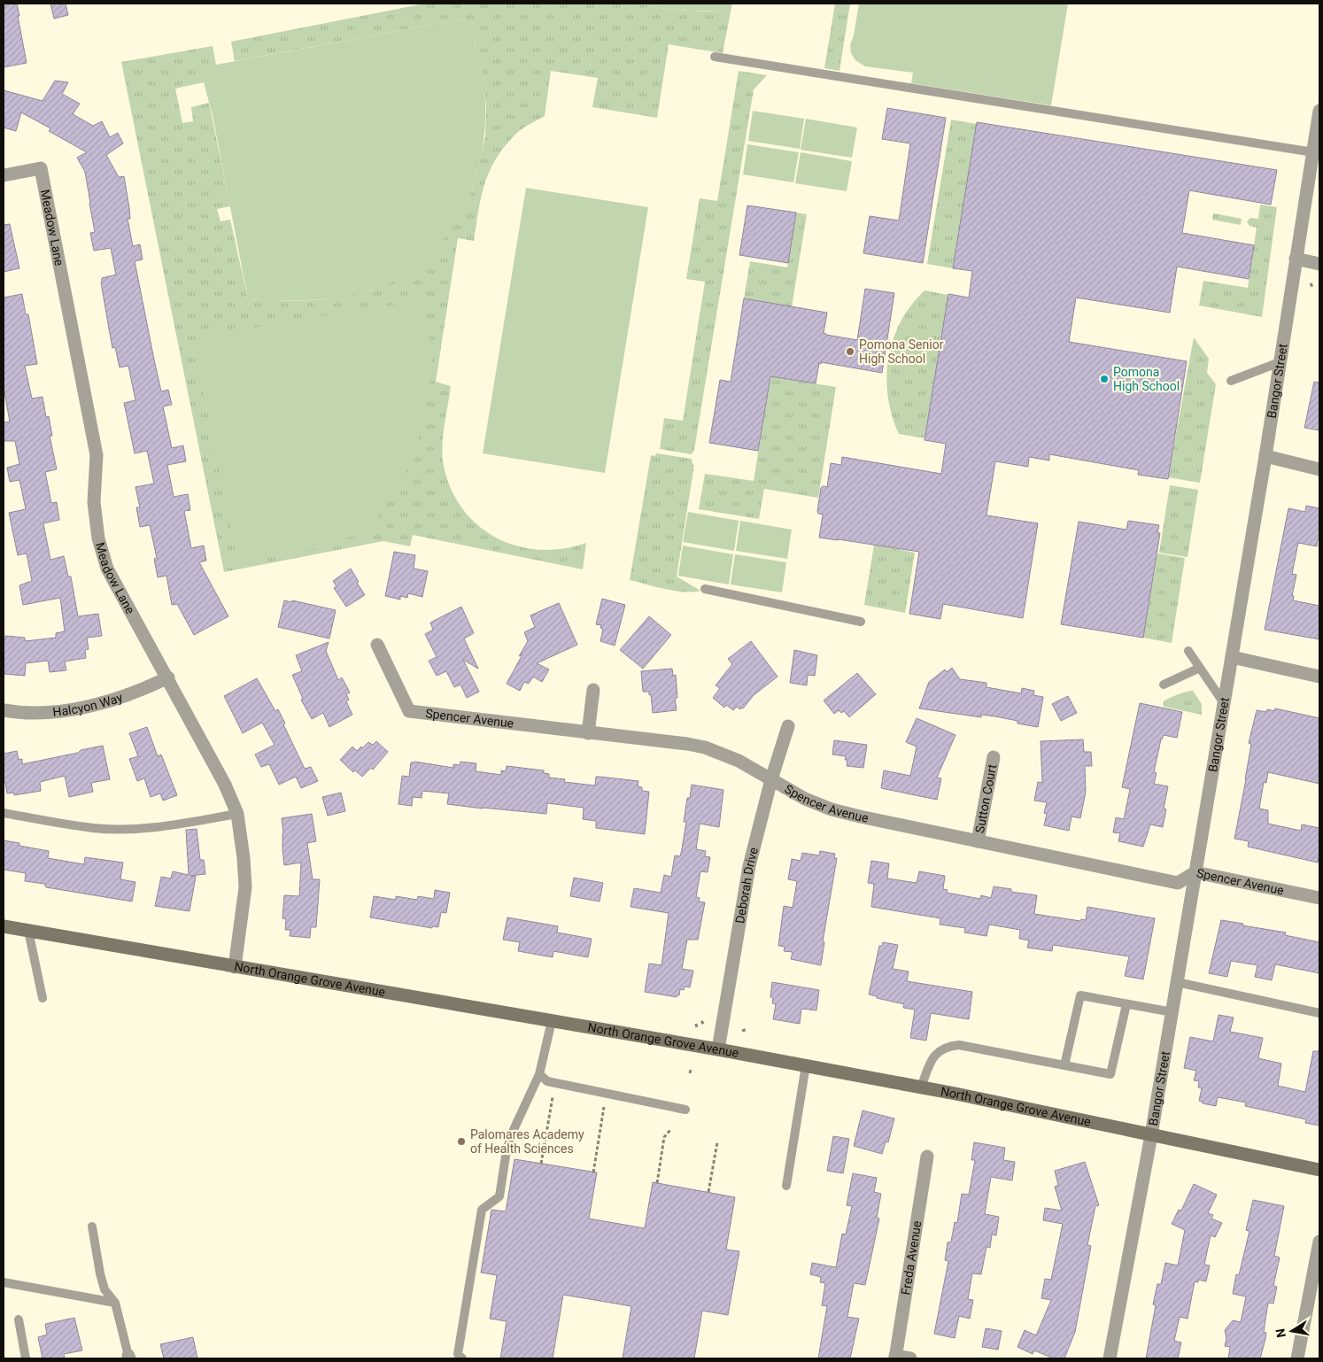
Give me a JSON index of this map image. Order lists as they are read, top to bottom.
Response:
{
  "streets": {
    "main road": ["North Orange Grove Avenue"],
    "street": [
      "Meadow Lane",
      "Bangor Street",
      "Halcyon Way",
      "Spencer Avenue",
      "Sutton Court",
      "Deborah Drive",
      "Freda Avenue"
    ]
  },
  "crossings": [
    ["Meadow Lane", "Halcyon Way"],
    ["Meadow Lane", "North Orange Grove Avenue"],
    ["Bangor Street", "Spencer Avenue"],
    ["Bangor Street", "North Orange Grove Avenue"],
    ["Spencer Avenue", "Sutton Court"],
    ["Spencer Avenue", "Deborah Drive"],
    ["Deborah Drive", "North Orange Grove Avenue"]
  ],
  "places": ["Pomona Senior High School", "Pomona High School", "Palomares Academy of Health Sciences"],
  "north": "left"
}
